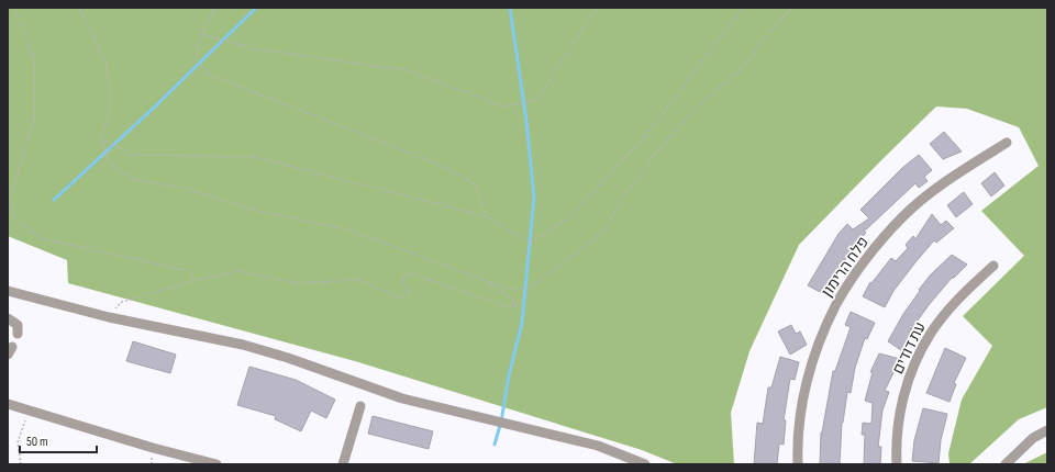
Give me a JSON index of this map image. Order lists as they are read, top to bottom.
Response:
{
  "streets": {
    "street": ["פלח הרימון", "עת דודים"]
  },
  "scale_bar": "50 m"
}
